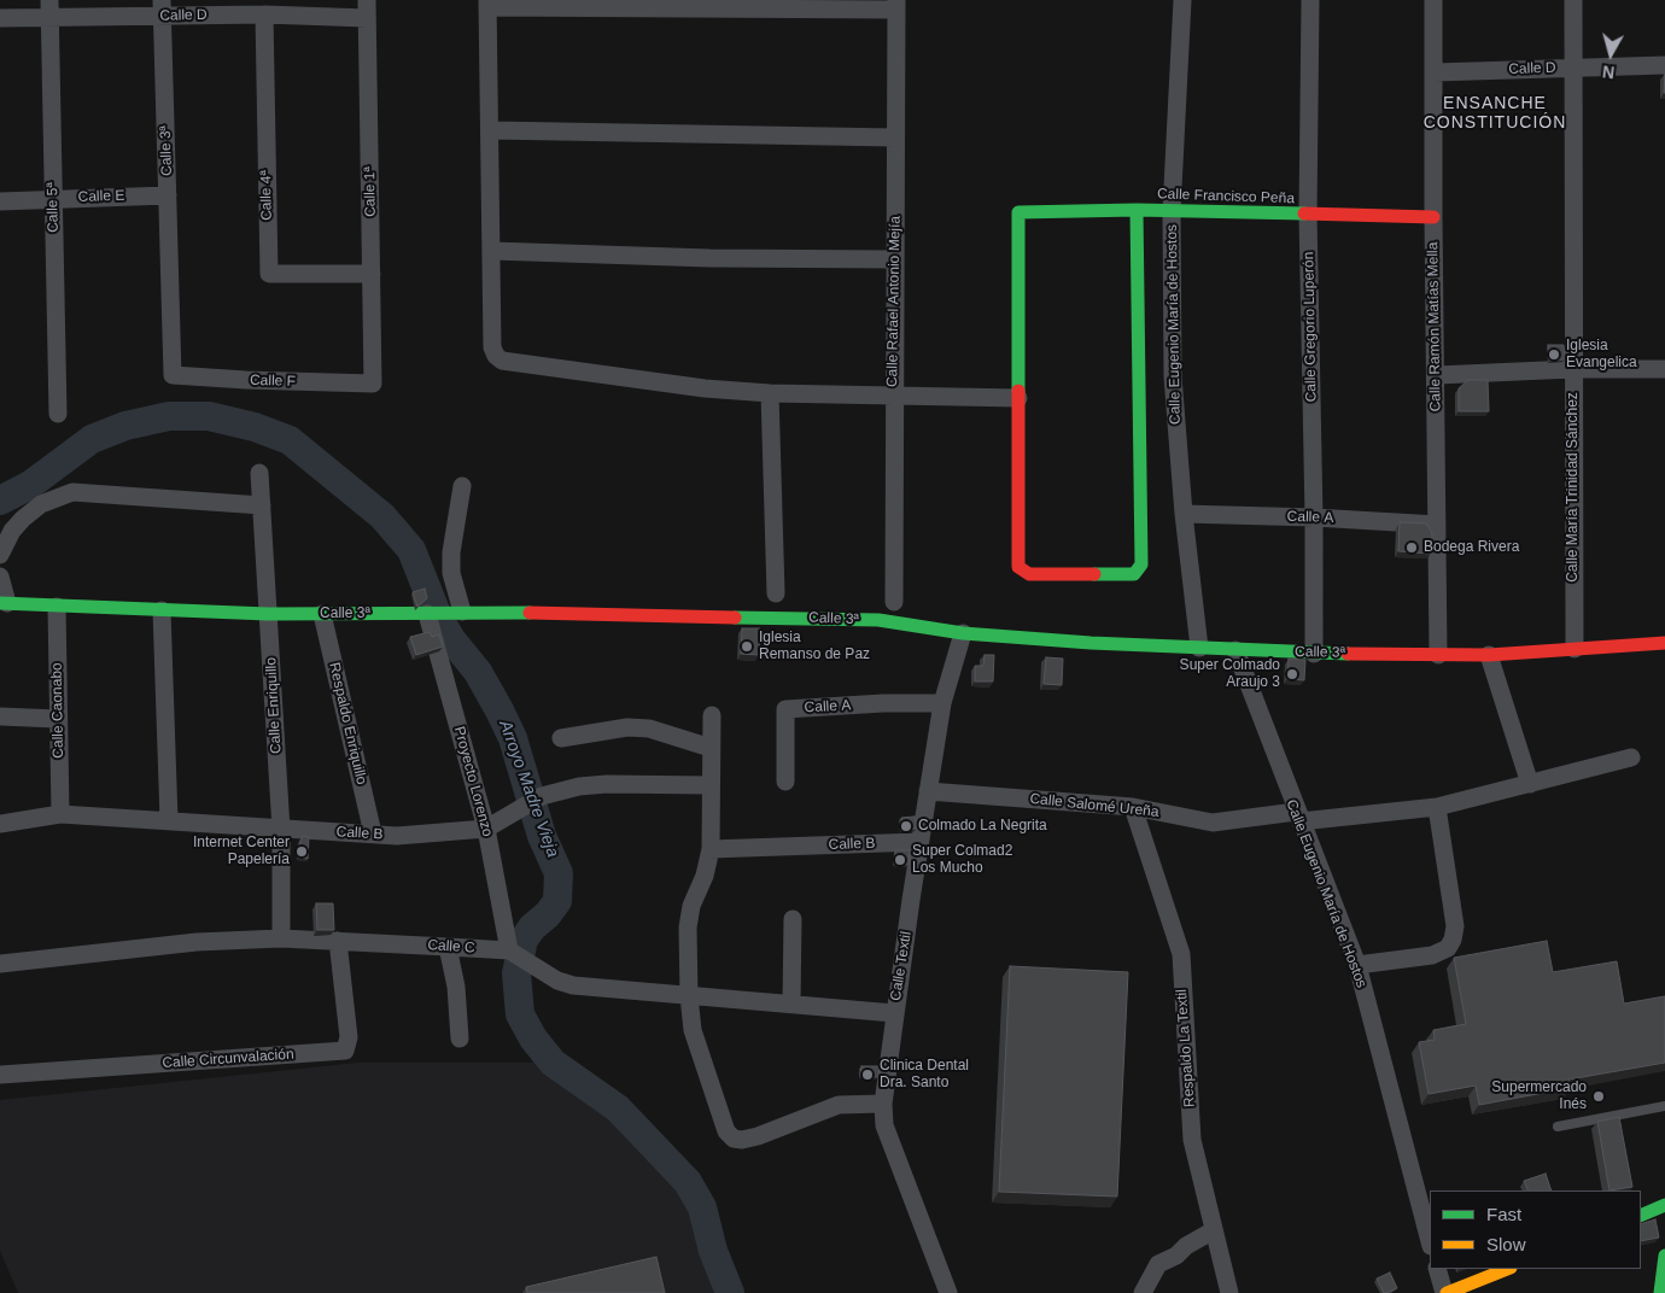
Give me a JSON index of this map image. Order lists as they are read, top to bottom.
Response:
{
  "streets": {
    "street": [
      "Calle D",
      "Calle 3ª",
      "Calle 1ª",
      "Calle 4ª",
      "Calle E",
      "Calle Francisco Peña",
      "Calle 5ª",
      "Calle Rafael Antonio Mejía",
      "Calle Eugenio María de Hostos",
      "Calle Gregorio Luperón",
      "Calle Ramón Matías Mella",
      "Calle F",
      "Calle María Trinidad Sánchez",
      "Calle A",
      "Calle Enriquillo",
      "Calle Caonabo",
      "Respaldo Enriquillo",
      "Proyecto Lorenzo",
      "Calle Salomé Ureña",
      "Calle B",
      "Calle C",
      "Calle Textil",
      "Respaldo La Textil",
      "Calle Circunvalación"
    ]
  },
  "crossings": [
    ["Calle D", "Calle 3ª"],
    ["Calle D", "Calle 1ª"],
    ["Calle D", "Calle 4ª"],
    ["Calle D", "Calle 5ª"],
    ["Calle D", "Calle Ramón Matías Mella"],
    ["Calle D", "Calle María Trinidad Sánchez"],
    ["Calle 3ª", "Calle E"],
    ["Calle 3ª", "Calle Eugenio María de Hostos"],
    ["Calle 3ª", "Calle Gregorio Luperón"],
    ["Calle 3ª", "Calle Ramón Matías Mella"],
    ["Calle 3ª", "Calle F"],
    ["Calle 3ª", "Calle María Trinidad Sánchez"],
    ["Calle 3ª", "Calle Enriquillo"],
    ["Calle 3ª", "Calle Caonabo"],
    ["Calle 3ª", "Respaldo Enriquillo"],
    ["Calle 3ª", "Proyecto Lorenzo"],
    ["Calle 3ª", "Calle Textil"],
    ["Calle 1ª", "Calle 4ª"],
    ["Calle 1ª", "Calle F"],
    ["Calle E", "Calle 5ª"],
    ["Calle Francisco Peña", "Calle Eugenio María de Hostos"],
    ["Calle Francisco Peña", "Calle Gregorio Luperón"],
    ["Calle Francisco Peña", "Calle Ramón Matías Mella"],
    ["Calle Eugenio María de Hostos", "Calle A"],
    ["Calle Eugenio María de Hostos", "Calle Salomé Ureña"],
    ["Calle Gregorio Luperón", "Calle A"],
    ["Calle Ramón Matías Mella", "Calle A"],
    ["Calle A", "Calle Textil"],
    ["Calle Enriquillo", "Calle B"],
    ["Calle Enriquillo", "Calle C"],
    ["Calle Caonabo", "Calle B"],
    ["Respaldo Enriquillo", "Calle B"],
    ["Proyecto Lorenzo", "Calle B"],
    ["Proyecto Lorenzo", "Calle C"],
    ["Calle Salomé Ureña", "Calle Textil"],
    ["Calle Salomé Ureña", "Respaldo La Textil"],
    ["Calle B", "Calle Textil"],
    ["Calle C", "Calle Circunvalación"]
  ],
  "districts": ["ENSANCHE CONSTITUCIÓN"],
  "water": ["Arroyo Madre Vieja"],
  "places": [
    "Iglesia Evangelica",
    "Bodega Rivera",
    "Iglesia Remanso de Paz",
    "Super Colmado Araujo 3",
    "Colmado La Negrita",
    "Internet Center Papelería",
    "Super Colmad2 Los Mucho",
    "Clinica Dental Dra. Santo",
    "Supermercado Inés"
  ],
  "legend": ["Fast", "Slow"],
  "north": "bottom"
}
